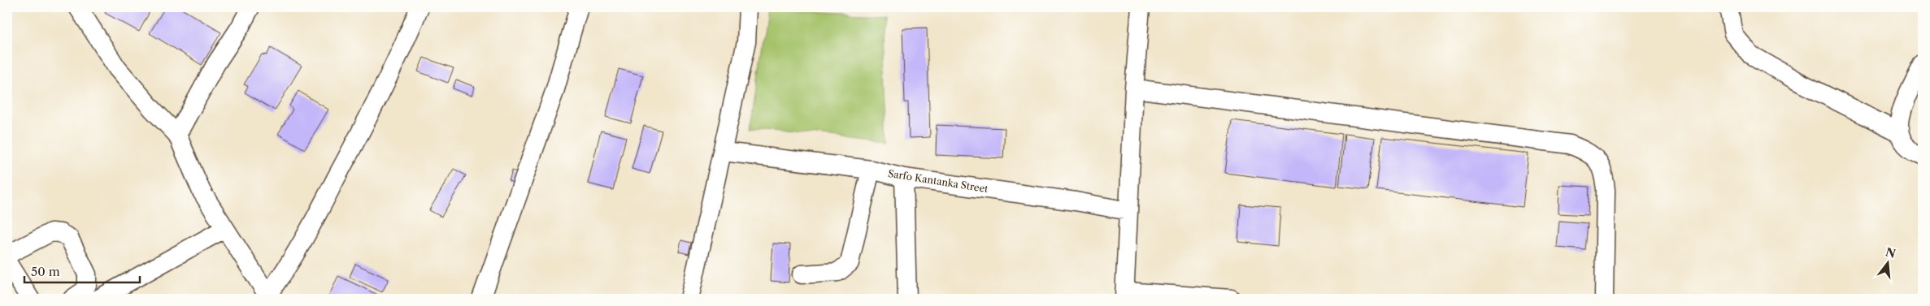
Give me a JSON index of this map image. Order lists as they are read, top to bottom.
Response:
{
  "streets": {
    "street": ["Sarfo Kantanka Street"]
  },
  "scale_bar": "50 m",
  "north": "top"
}
